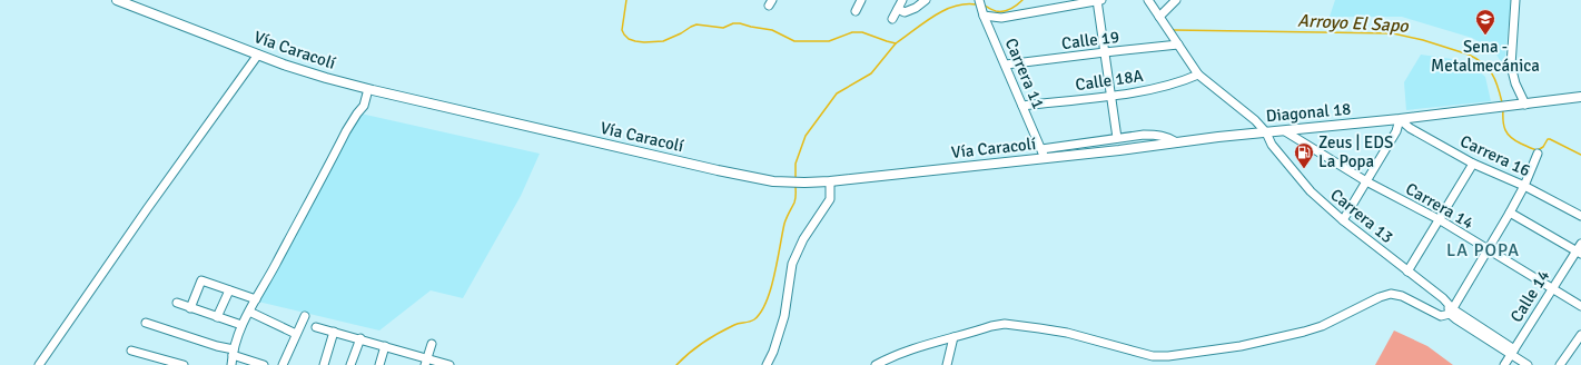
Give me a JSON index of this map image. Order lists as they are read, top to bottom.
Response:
{
  "streets": {
    "main road": ["Vía Caracolí", "Diagonal 18"],
    "street": [
      "Calle 19",
      "Carrera 11",
      "Calle 18A",
      "Carrera 16",
      "Carrera 14",
      "Carrera 13",
      "Calle 14"
    ]
  },
  "crossings": [
    ["Calle 19", "Carrera 11"],
    ["Calle 19", "Carrera 13"],
    ["Vía Caracolí", "Carrera 11"],
    ["Vía Caracolí", "Diagonal 18"],
    ["Carrera 11", "Calle 18A"],
    ["Carrera 11", "Diagonal 18"],
    ["Calle 18A", "Carrera 13"],
    ["Diagonal 18", "Carrera 16"],
    ["Diagonal 18", "Carrera 14"],
    ["Diagonal 18", "Carrera 13"],
    ["Carrera 14", "Calle 14"],
    ["Carrera 13", "Calle 14"]
  ],
  "districts": ["LA POPA"],
  "water": ["Arroyo El Sapo"],
  "places": {
    "school or university": ["Sena - Metalmecánica"],
    "fuel station": ["Zeus | EDS La Popa"]
  }
}
